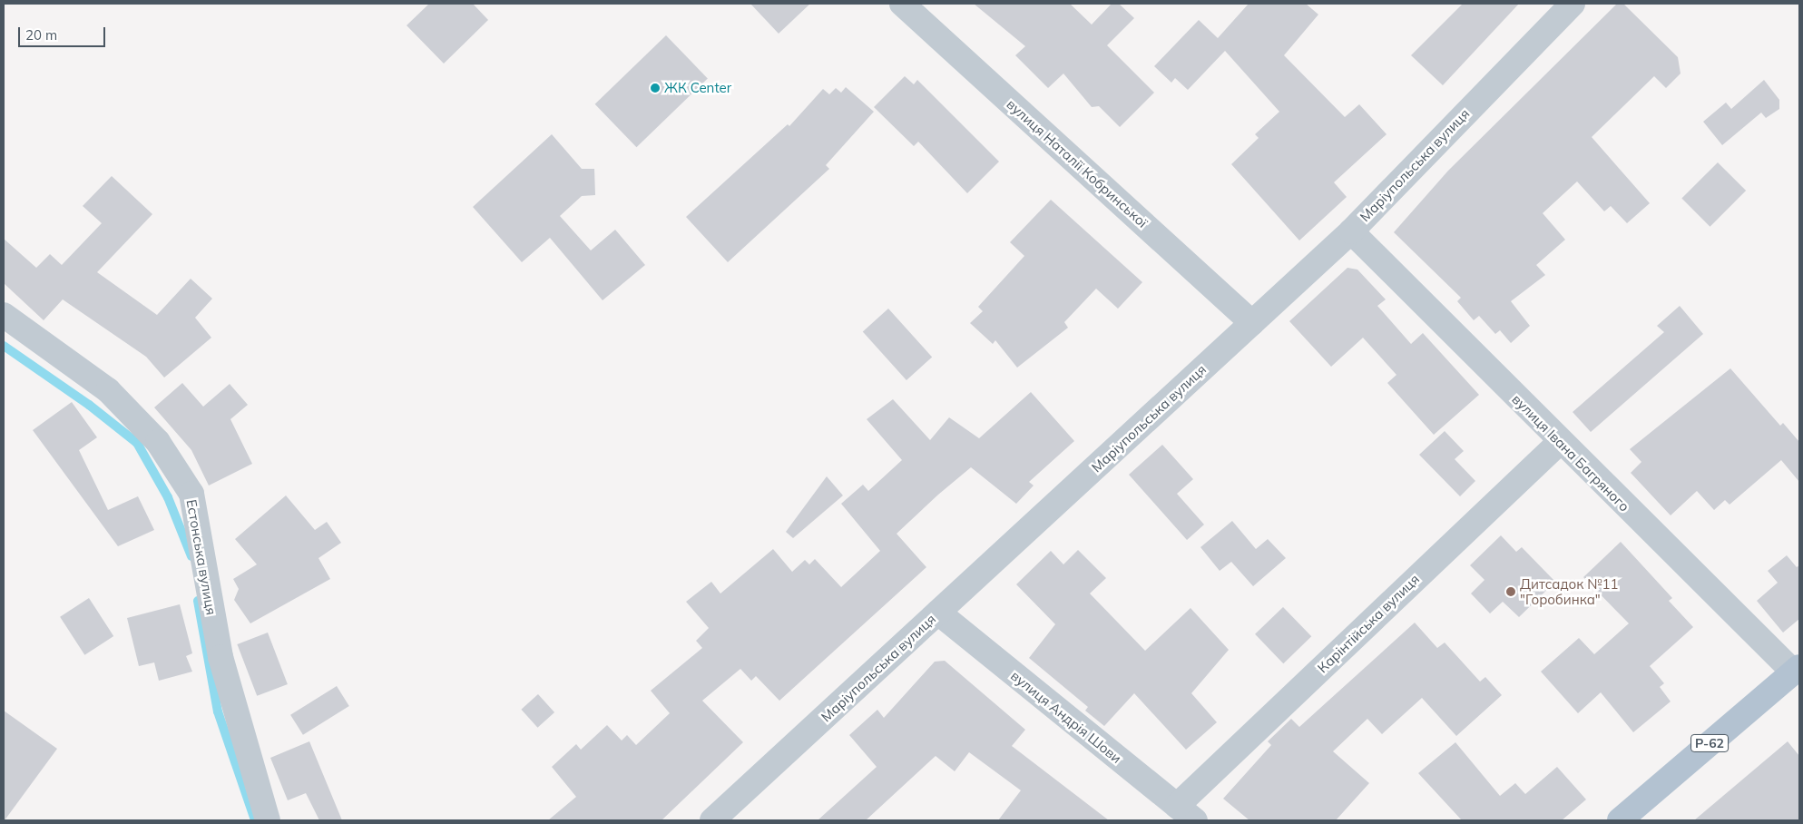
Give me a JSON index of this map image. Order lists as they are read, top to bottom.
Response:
{
  "streets": {
    "main road": ["Р-62"],
    "street": [
      "вулиця Наталії Кобринської",
      "Маріупольська вулиця",
      "вулиця Івана Багряного",
      "Естонська вулиця",
      "Карінтійська вулиця",
      "вулиця Андрія Шови"
    ]
  },
  "crossings": [
    ["вулиця Наталії Кобринської", "Маріупольська вулиця"],
    ["Маріупольська вулиця", "вулиця Івана Багряного"],
    ["Маріупольська вулиця", "вулиця Андрія Шови"],
    ["вулиця Івана Багряного", "Карінтійська вулиця"],
    ["вулиця Івана Багряного", "Р-62"],
    ["Карінтійська вулиця", "вулиця Андрія Шови"]
  ],
  "places": ["ЖК Center", "Дитсадок №11 \"Горобинка\""],
  "scale_bar": "20 m"
}
